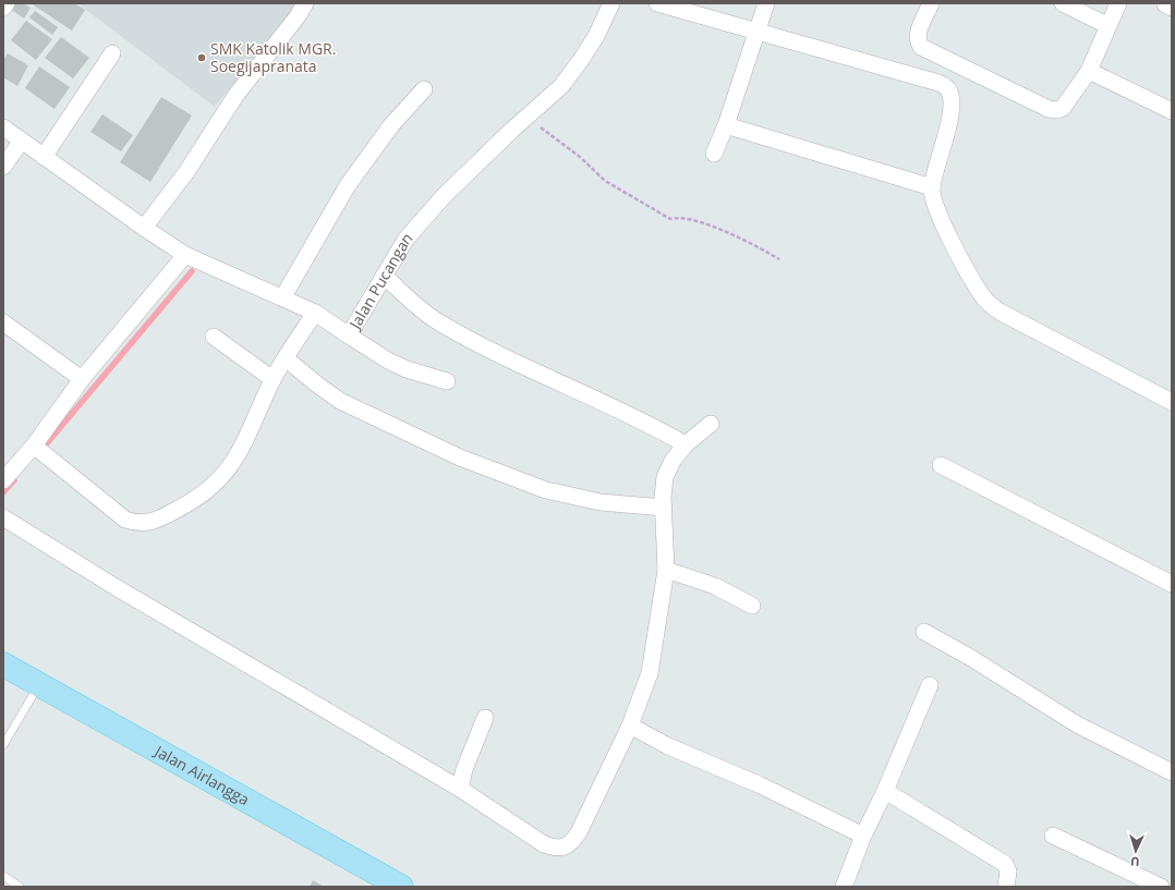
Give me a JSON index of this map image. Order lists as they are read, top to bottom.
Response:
{
  "streets": {
    "main road": ["Jalan Airlangga"],
    "street": ["Jalan Pucangan"]
  },
  "places": ["SMK Katolik MGR. Soegijapranata"],
  "north": "bottom"
}
